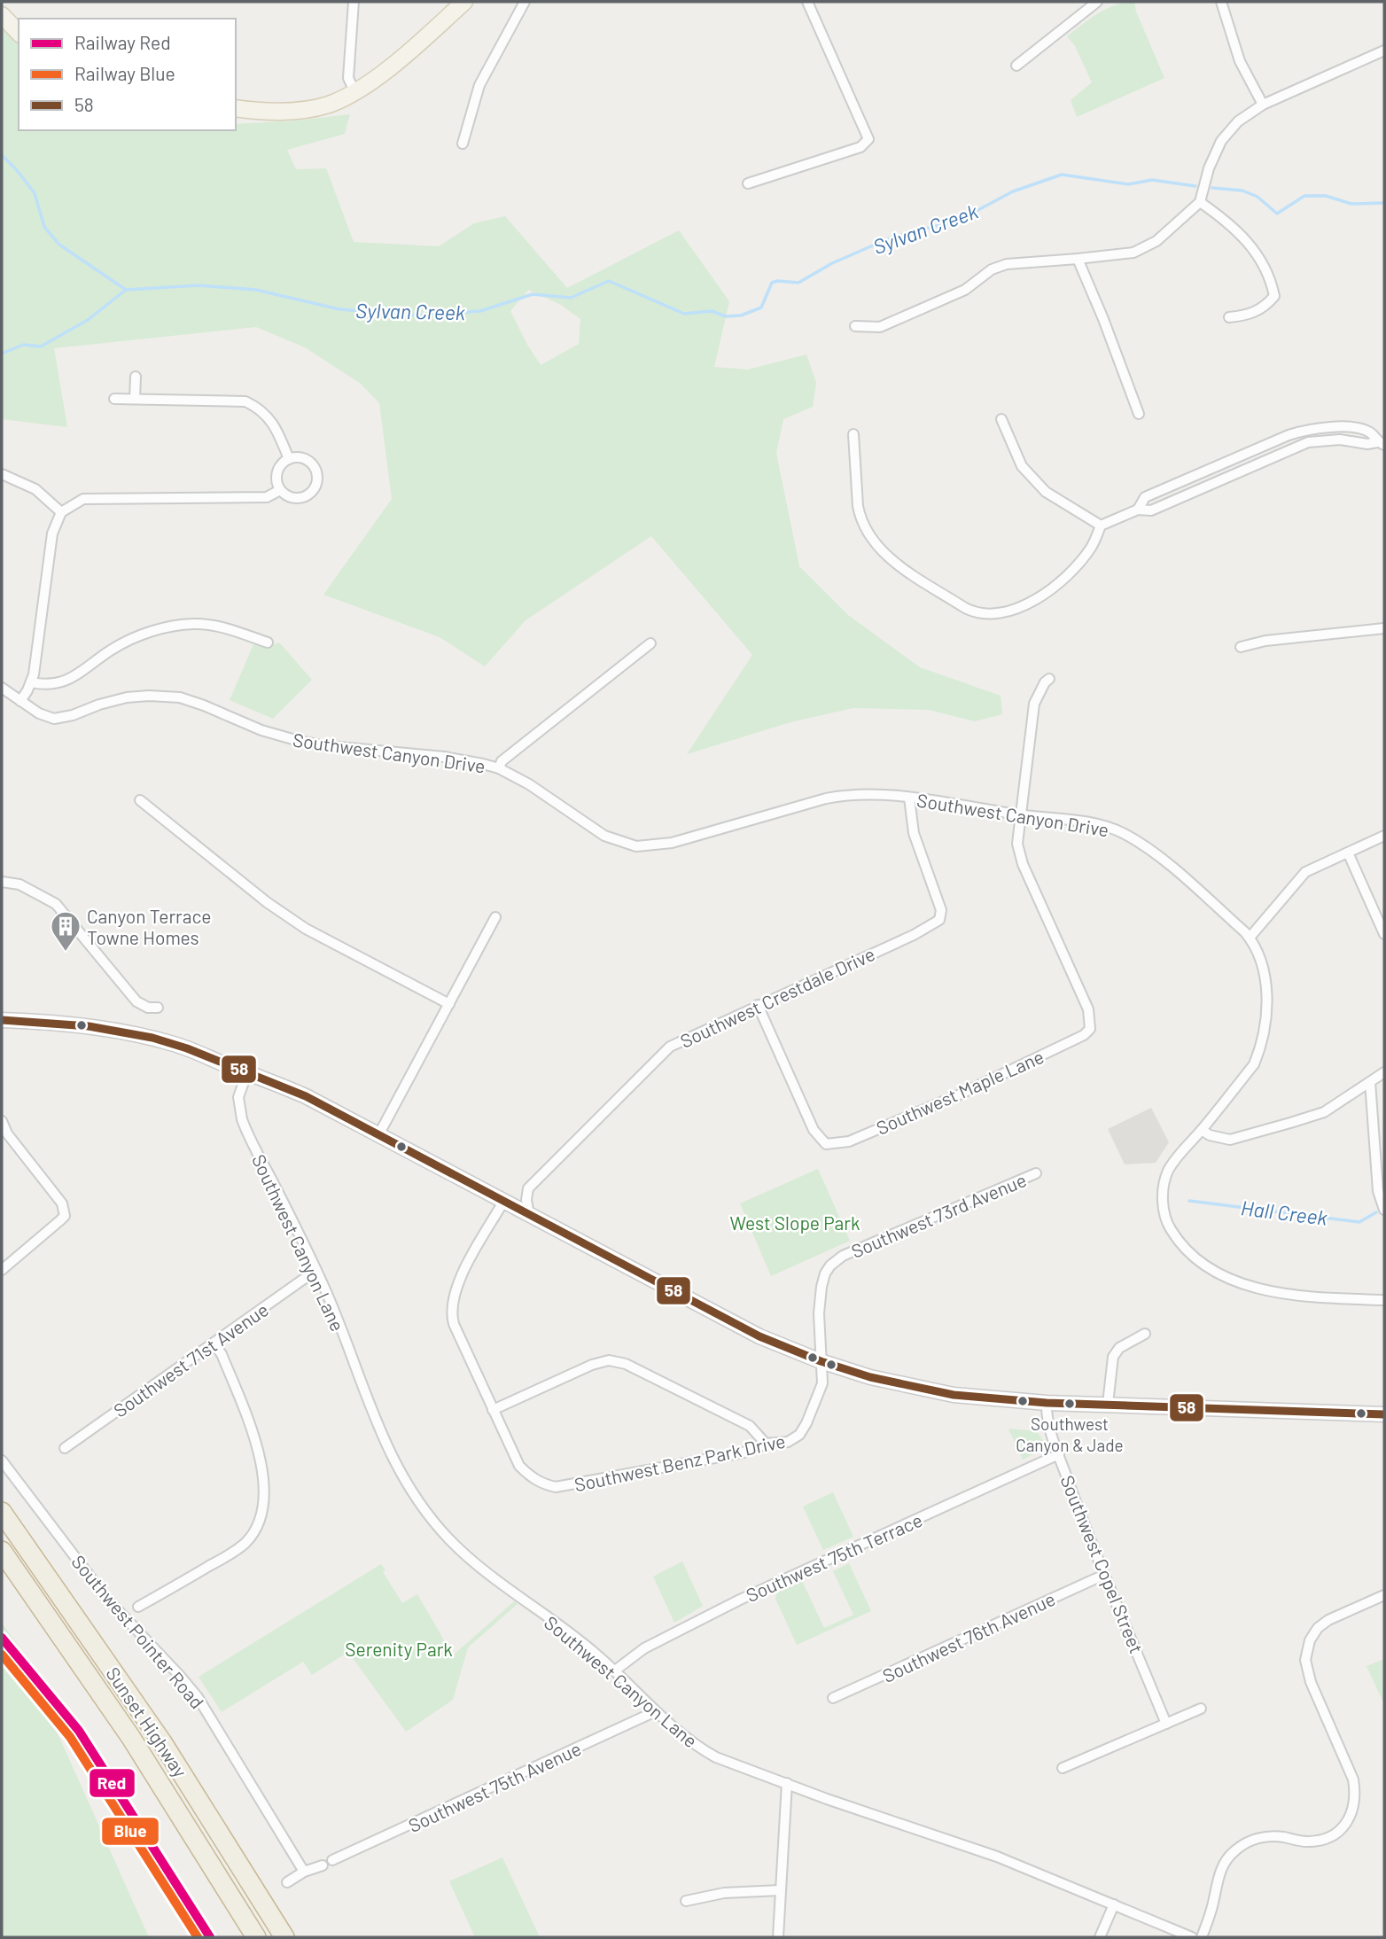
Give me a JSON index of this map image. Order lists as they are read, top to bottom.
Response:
{
  "streets": {
    "highway": ["Sunset Highway"],
    "street": [
      "Southwest Canyon Drive",
      "Southwest Crestdale Drive",
      "Southwest Maple Lane",
      "Southwest 73rd Avenue",
      "Southwest Canyon Lane",
      "Southwest 71st Avenue",
      "Southwest Benz Park Drive",
      "Southwest 75th Terrace",
      "Southwest Copel Street",
      "Southwest Pointer Road",
      "Southwest 76th Avenue",
      "Southwest 75th Avenue"
    ]
  },
  "crossings": [
    ["Southwest Canyon Drive", "Southwest Crestdale Drive"],
    ["Southwest Canyon Drive", "Southwest Maple Lane"],
    ["Southwest Crestdale Drive", "Southwest Maple Lane"],
    ["Southwest 73rd Avenue", "Southwest Benz Park Drive"],
    ["Southwest Canyon Lane", "Southwest 71st Avenue"],
    ["Southwest Canyon Lane", "Southwest 75th Terrace"],
    ["Southwest Canyon Lane", "Southwest 75th Avenue"],
    ["Southwest 75th Terrace", "Southwest Copel Street"],
    ["Southwest Copel Street", "Southwest 76th Avenue"]
  ],
  "water": ["Sylvan Creek", "Hall Creek"],
  "parks": ["West Slope Park", "Serenity Park"],
  "places": {
    "building": ["Canyon Terrace Towne Homes"],
    "other": ["Southwest Canyon & Jade"]
  },
  "lines": ["transit line 58", "rail line Red", "rail line Blue"],
  "legend": ["Railway Red", "Railway Blue", "58"]
}
